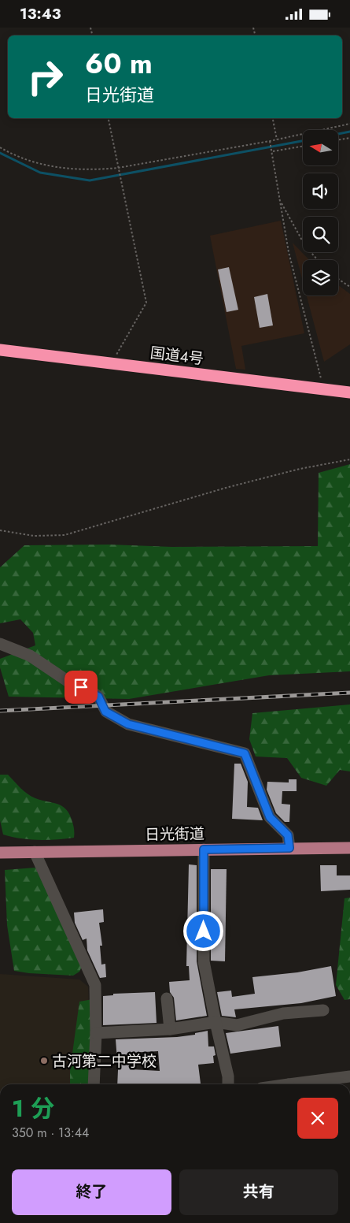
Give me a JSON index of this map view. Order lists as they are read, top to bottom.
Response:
{
  "streets": {
    "highway": ["国道4号"],
    "main road": ["日光街道"]
  },
  "places": ["古河第二中学校"],
  "north": "left",
  "page": {
    "status": "13:43",
    "turn": ["60 m", "日光街道"],
    "heading": ["1 分", "350 m · 13:44"],
    "buttons": ["終了", "共有"]
  }
}
